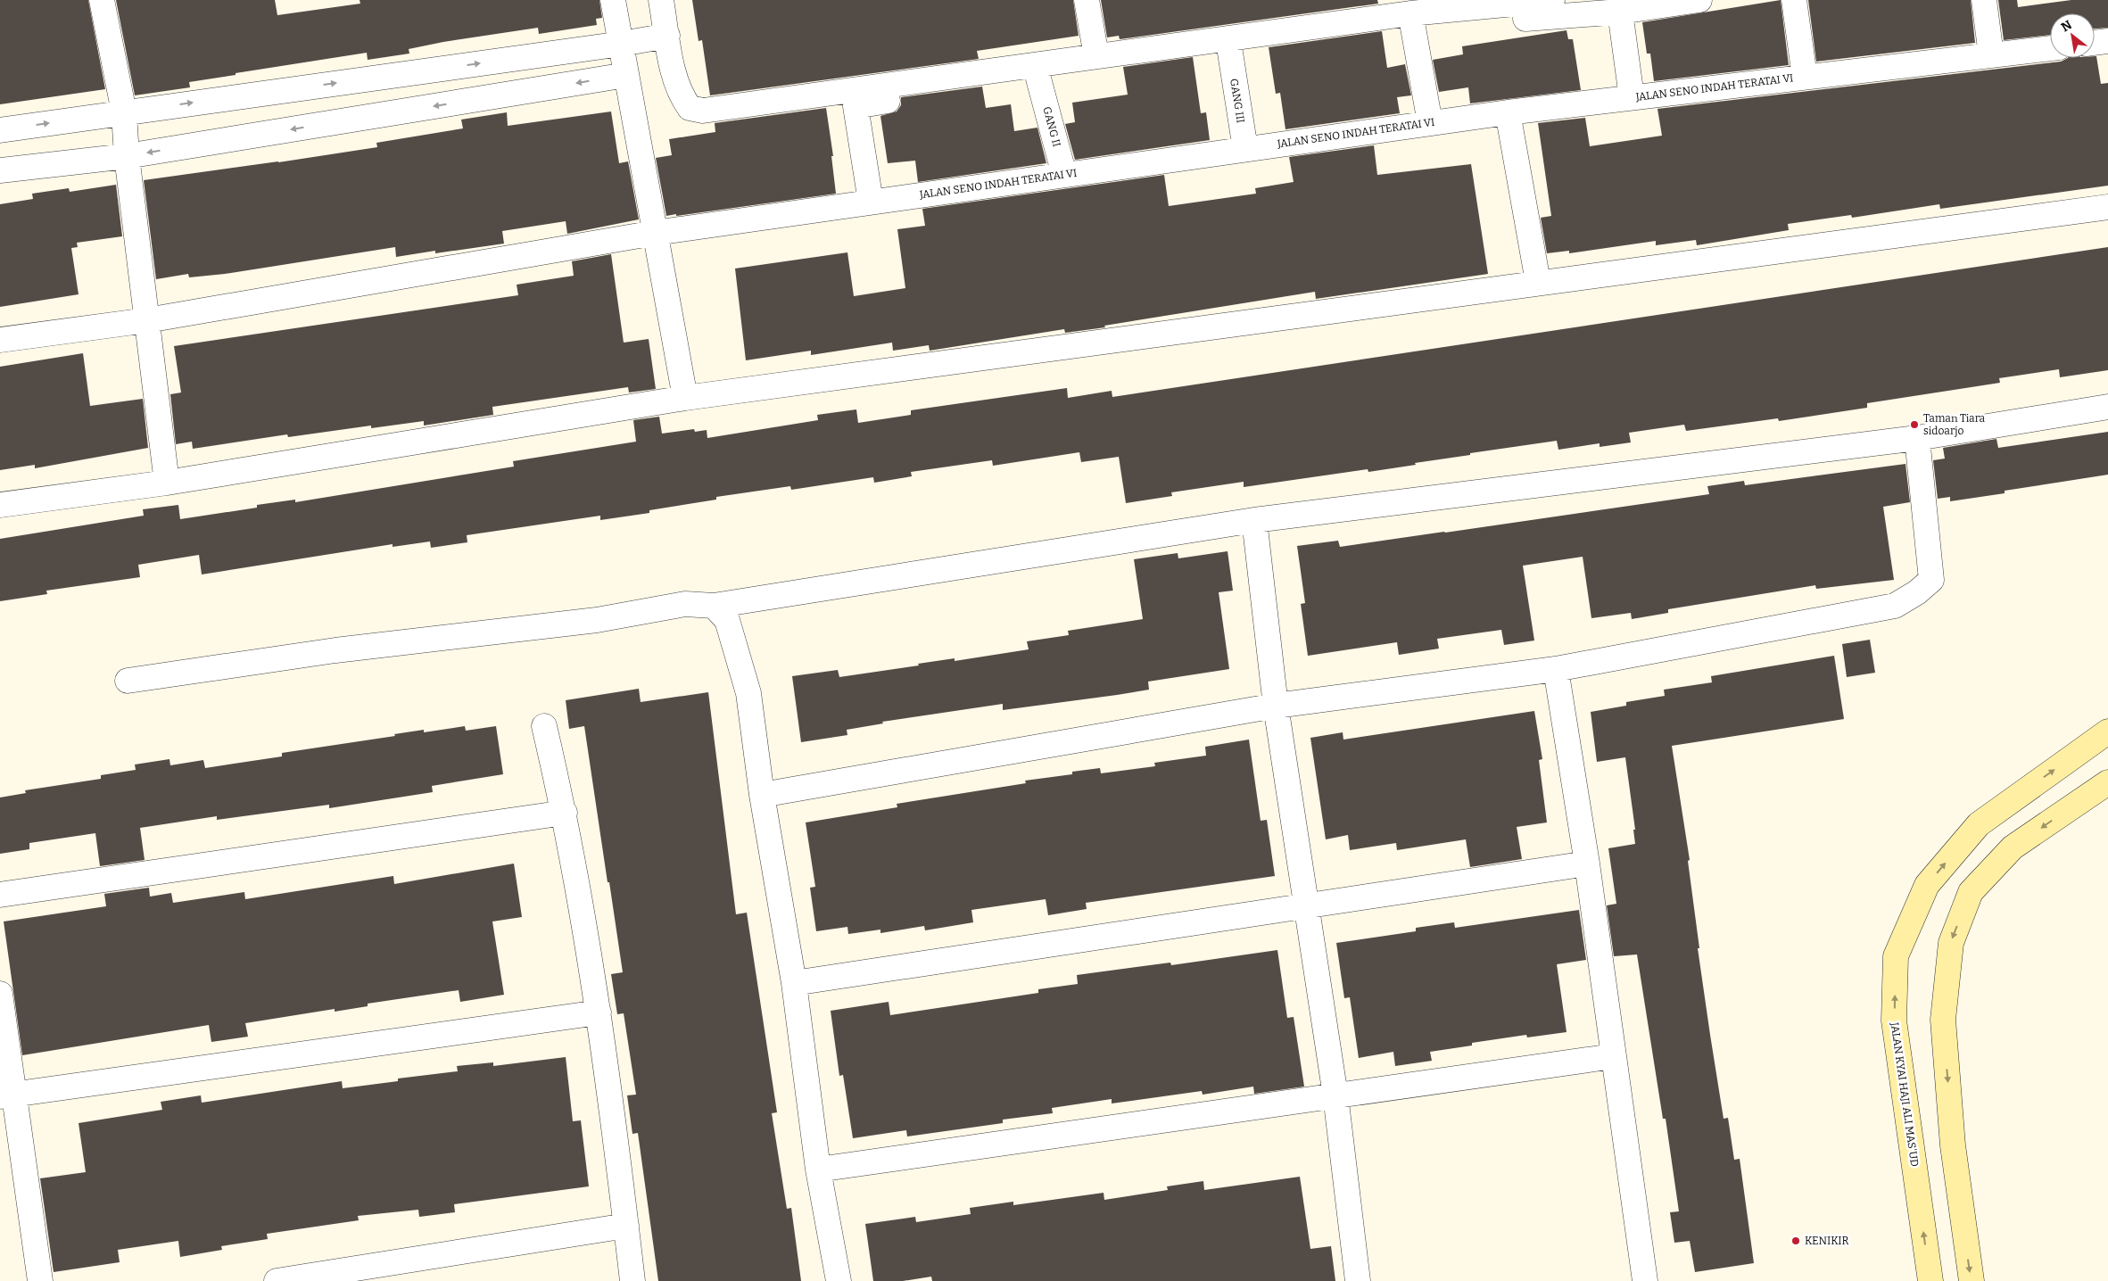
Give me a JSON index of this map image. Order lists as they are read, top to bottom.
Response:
{
  "streets": {
    "street": [
      "JALAN SENO INDAH TERATAI VI",
      "GANG III",
      "GANG II",
      "JALAN KYAI HAJI ALI MAS'UD"
    ]
  },
  "crossings": [
    ["JALAN SENO INDAH TERATAI VI", "GANG III"],
    ["JALAN SENO INDAH TERATAI VI", "GANG II"]
  ],
  "places": ["Taman Tiara sidoarjo", "KENIKIR"],
  "north": "top left"
}
